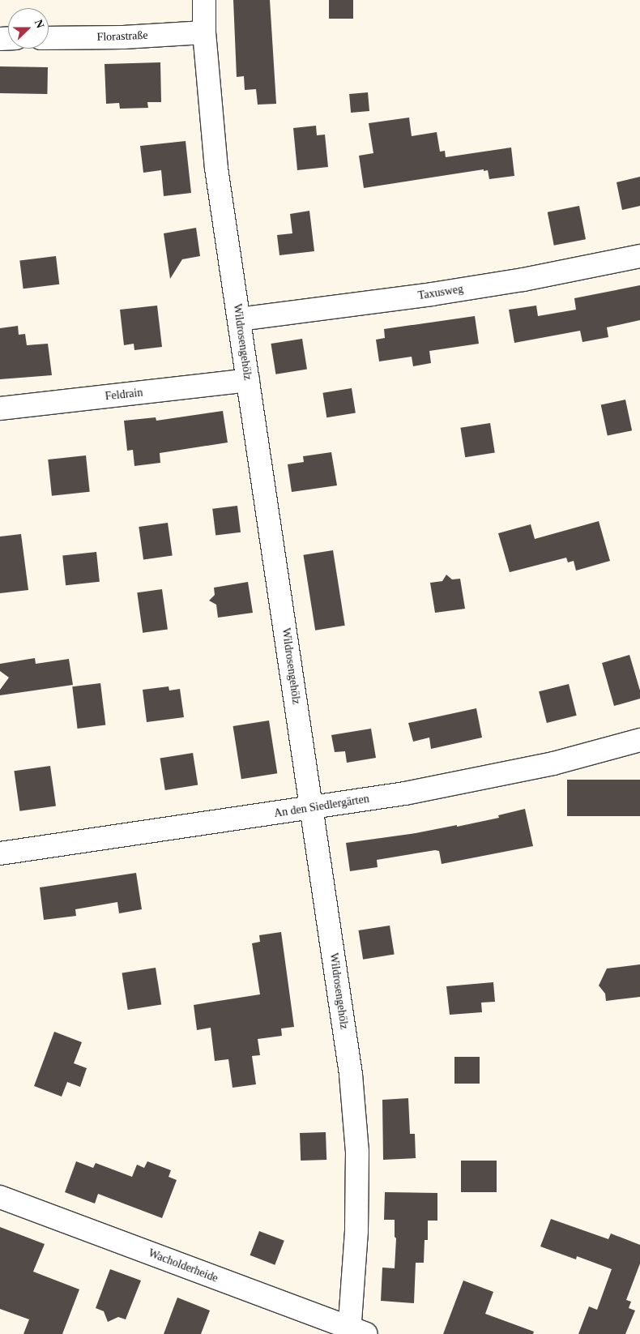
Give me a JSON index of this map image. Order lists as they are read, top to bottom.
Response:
{
  "streets": {
    "street": [
      "Florastraße",
      "Taxusweg",
      "Wildrosengehölz",
      "Feldrain",
      "An den Siedlergärten",
      "Wacholderheide"
    ]
  },
  "crossings": [
    ["Florastraße", "Wildrosengehölz"],
    ["Taxusweg", "Wildrosengehölz"],
    ["Wildrosengehölz", "Feldrain"],
    ["Wildrosengehölz", "An den Siedlergärten"],
    ["Wildrosengehölz", "Wacholderheide"]
  ],
  "north": "right"
}
